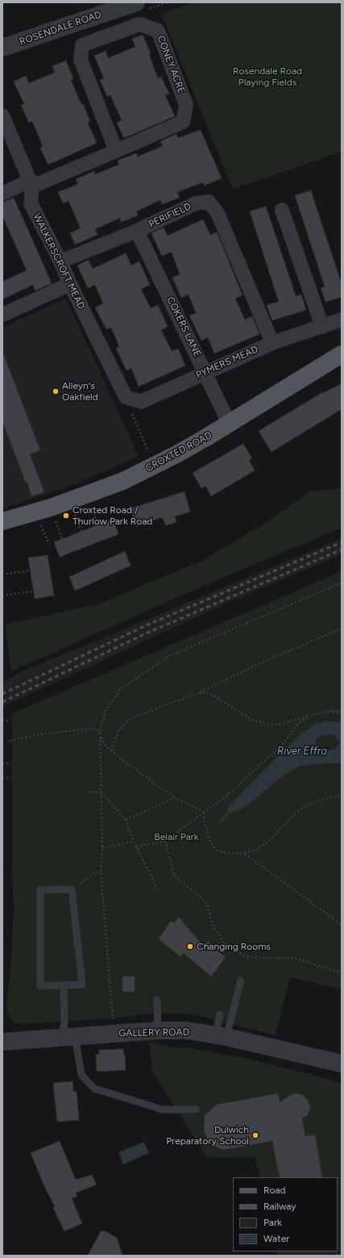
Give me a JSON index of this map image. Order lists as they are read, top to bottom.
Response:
{
  "streets": {
    "main road": ["CROXTED ROAD"],
    "street": [
      "ROSENDALE ROAD",
      "CONEY ACRE",
      "PERIFIELD",
      "WALKERSCROFT MEAD",
      "COKERS LANE",
      "PYMERS MEAD",
      "GALLERY ROAD"
    ]
  },
  "crossings": [
    ["CONEY ACRE", "WALKERSCROFT MEAD"],
    ["PERIFIELD", "WALKERSCROFT MEAD"],
    ["PERIFIELD", "COKERS LANE"],
    ["PERIFIELD", "PYMERS MEAD"],
    ["WALKERSCROFT MEAD", "PYMERS MEAD"],
    ["COKERS LANE", "PYMERS MEAD"],
    ["COKERS LANE", "CROXTED ROAD"]
  ],
  "water": ["River Effra"],
  "parks": ["Rosendale Road Playing Fields", "Belair Park"],
  "places": [
    "Alleyn's Oakfield",
    "Croxted Road / Thurlow Park Road",
    "Changing Rooms",
    "Dulwich Preparatory School"
  ],
  "legend": [
    "Road",
    "Railway",
    "Park",
    "Water"
  ]
}
